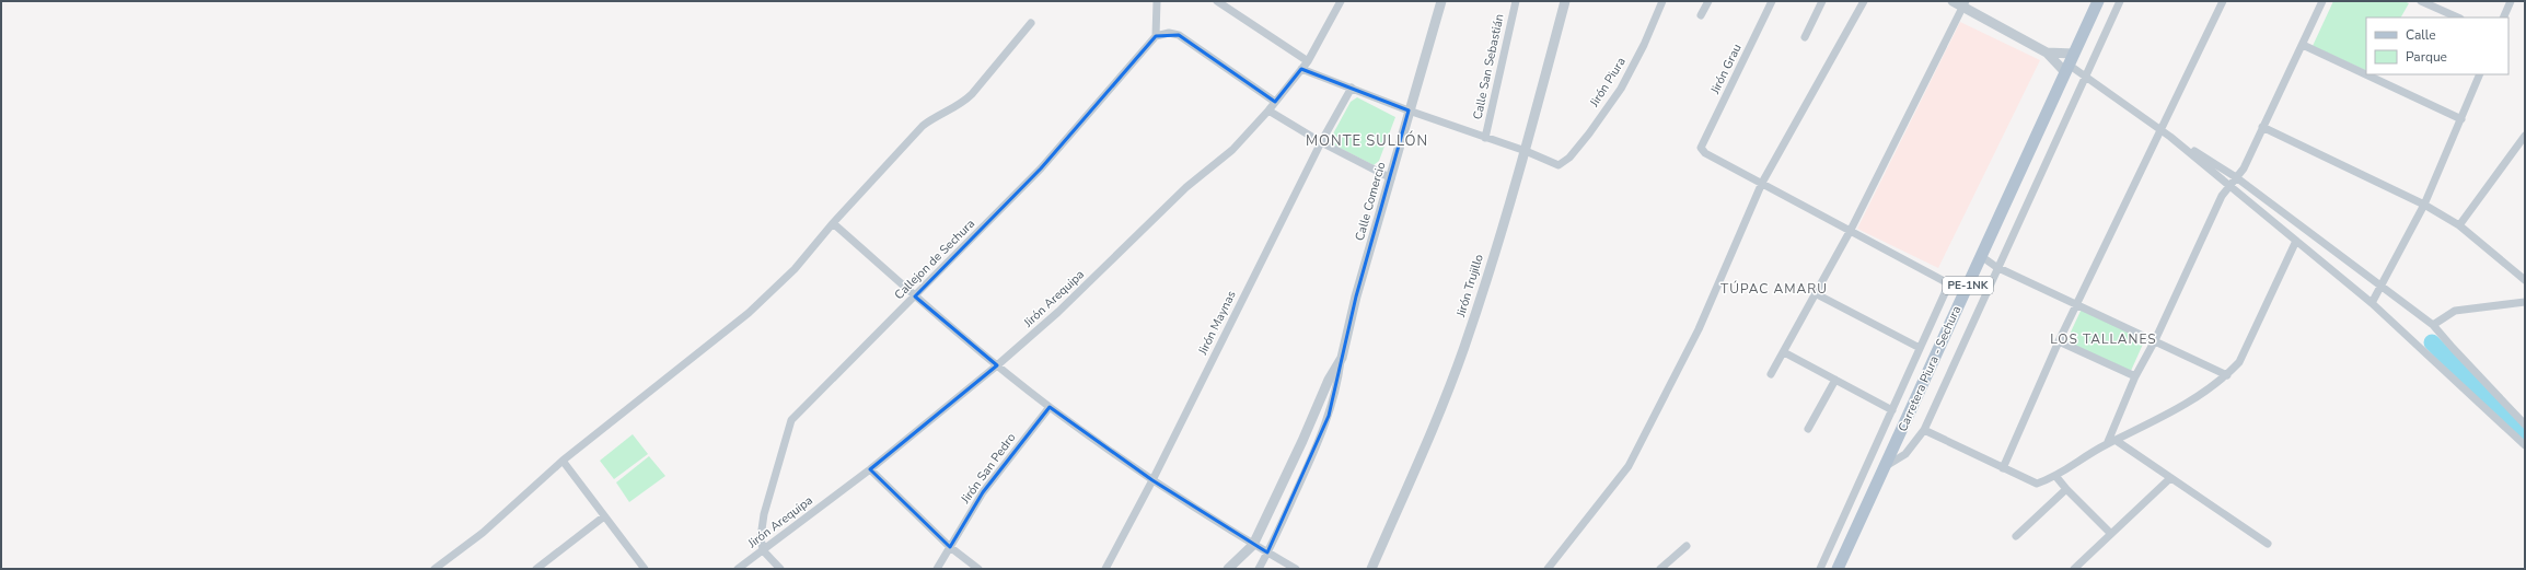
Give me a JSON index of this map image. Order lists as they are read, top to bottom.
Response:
{
  "streets": {
    "main road": ["PE-1NK", "Carretera Piura - Sechura"],
    "street": [
      "Calle San Sebastián",
      "Jirón Grau",
      "Jirón Piura",
      "Calle Comercio",
      "Callejon de Sechura",
      "Jirón Trujillo",
      "Jirón Arequipa",
      "Jirón Maynas",
      "Jirón San Pedro"
    ]
  },
  "crossings": [
    ["Jirón Piura", "Jirón Trujillo"],
    ["Callejon de Sechura", "Jirón Arequipa"]
  ],
  "districts": ["MONTE SULLÓN", "TÚPAC AMARU", "LOS TALLANES"],
  "legend": ["Calle", "Parque"]
}
